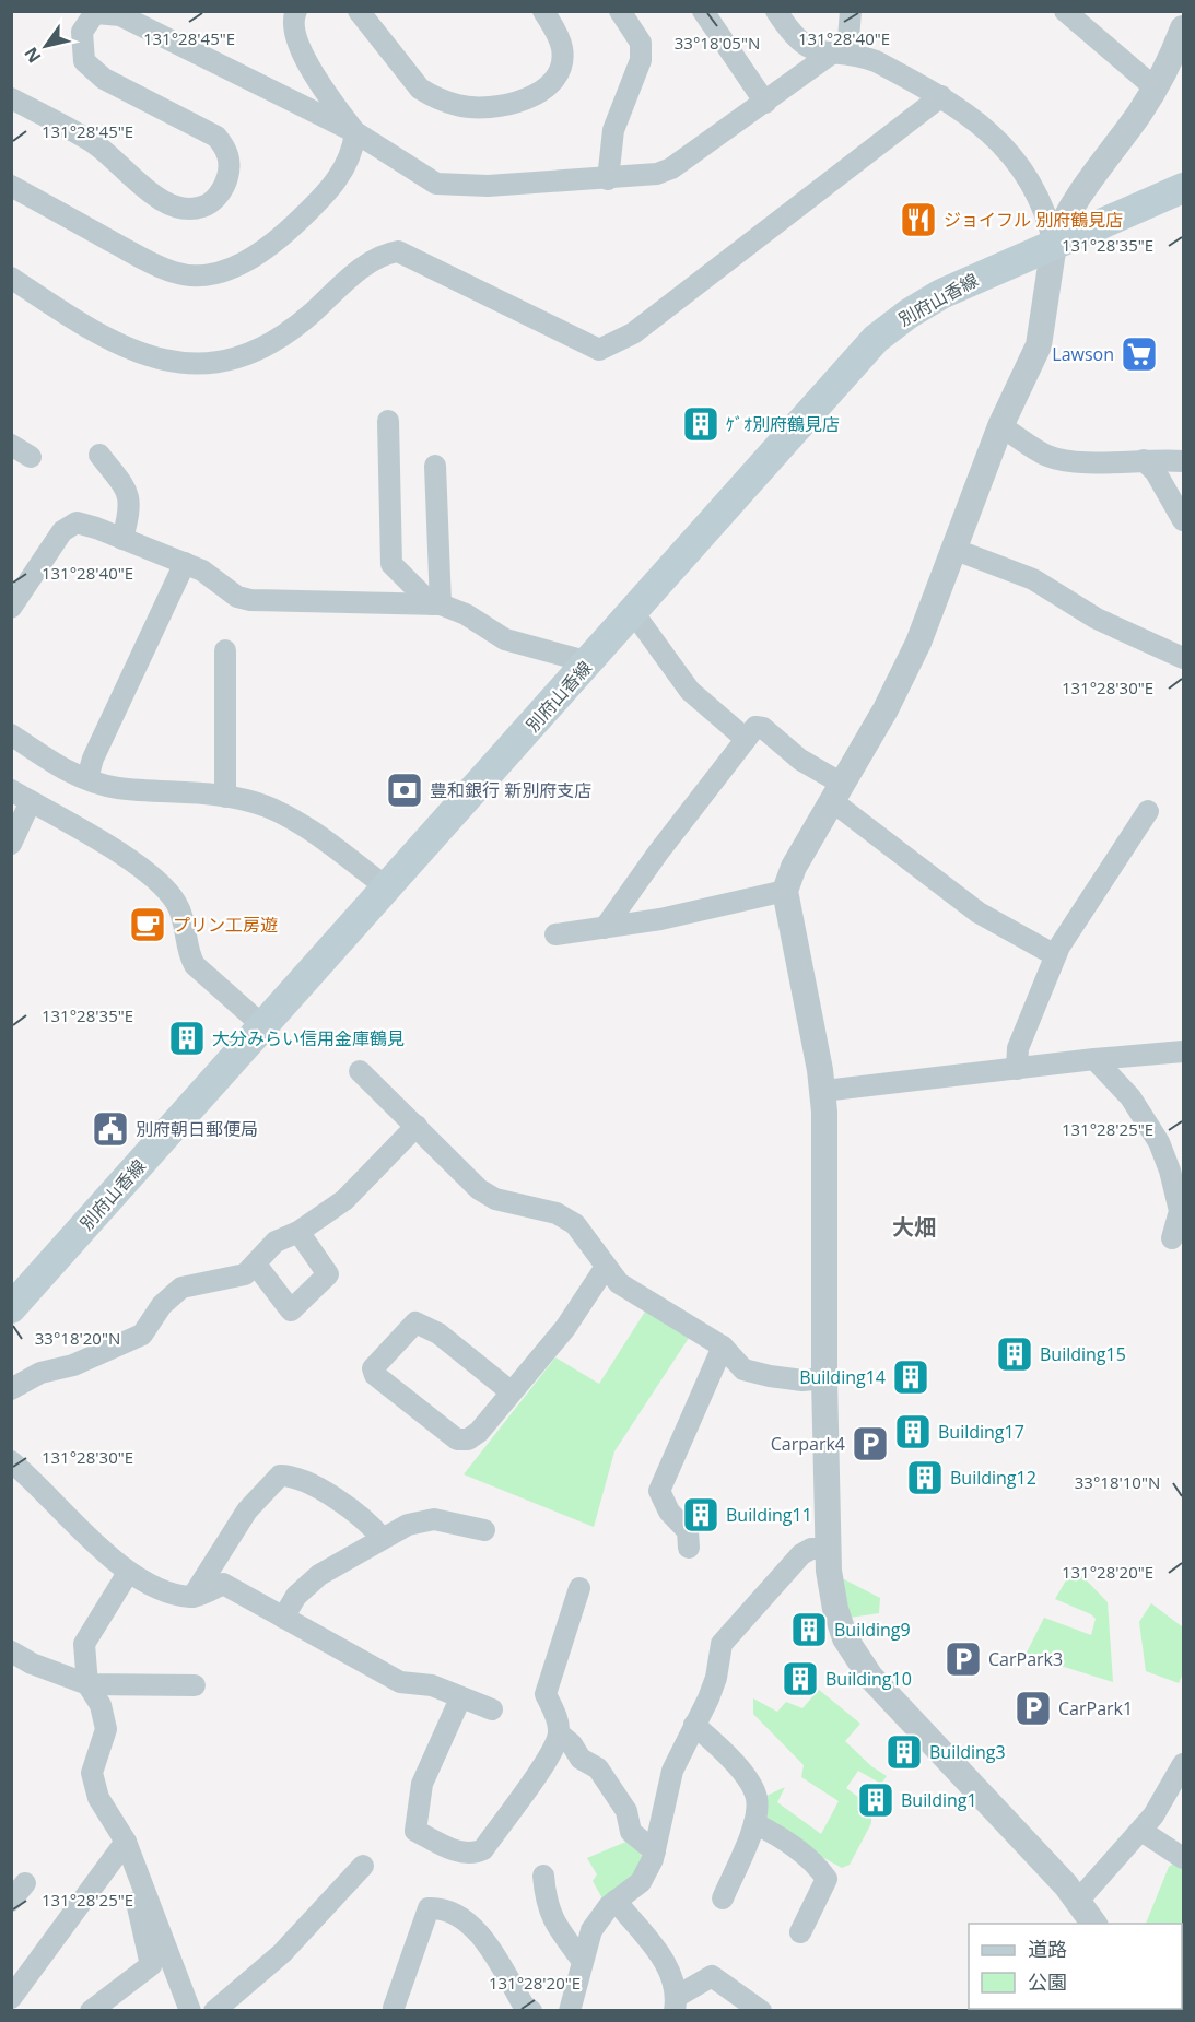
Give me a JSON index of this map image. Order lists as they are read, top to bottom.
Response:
{
  "streets": {
    "main road": ["別府山香線"]
  },
  "districts": ["大畑"],
  "places": {
    "restaurant": ["ジョイフル 別府鶴見店"],
    "supermarket": ["Lawson"],
    "building": [
      "ｹﾞｵ別府鶴見店",
      "大分みらい信用金庫鶴見",
      "Building15",
      "Building14",
      "Building17",
      "Building12",
      "Building11",
      "Building9",
      "Building10",
      "Building3",
      "Building1"
    ],
    "bank": ["豊和銀行 新別府支店"],
    "cafe": ["プリン工房遊"],
    "public building": ["別府朝日郵便局"],
    "parking": ["Carpark4", "CarPark3", "CarPark1"]
  },
  "legend": ["道路", "公園"],
  "north": "bottom left",
  "coordinates": [
    "131°28'45\"E",
    "131°28'40\"E",
    "33°18'05\"N",
    "131°28'35\"E",
    "131°28'30\"E",
    "131°28'25\"E",
    "33°18'20\"N",
    "33°18'10\"N",
    "131°28'20\"E"
  ]
}
